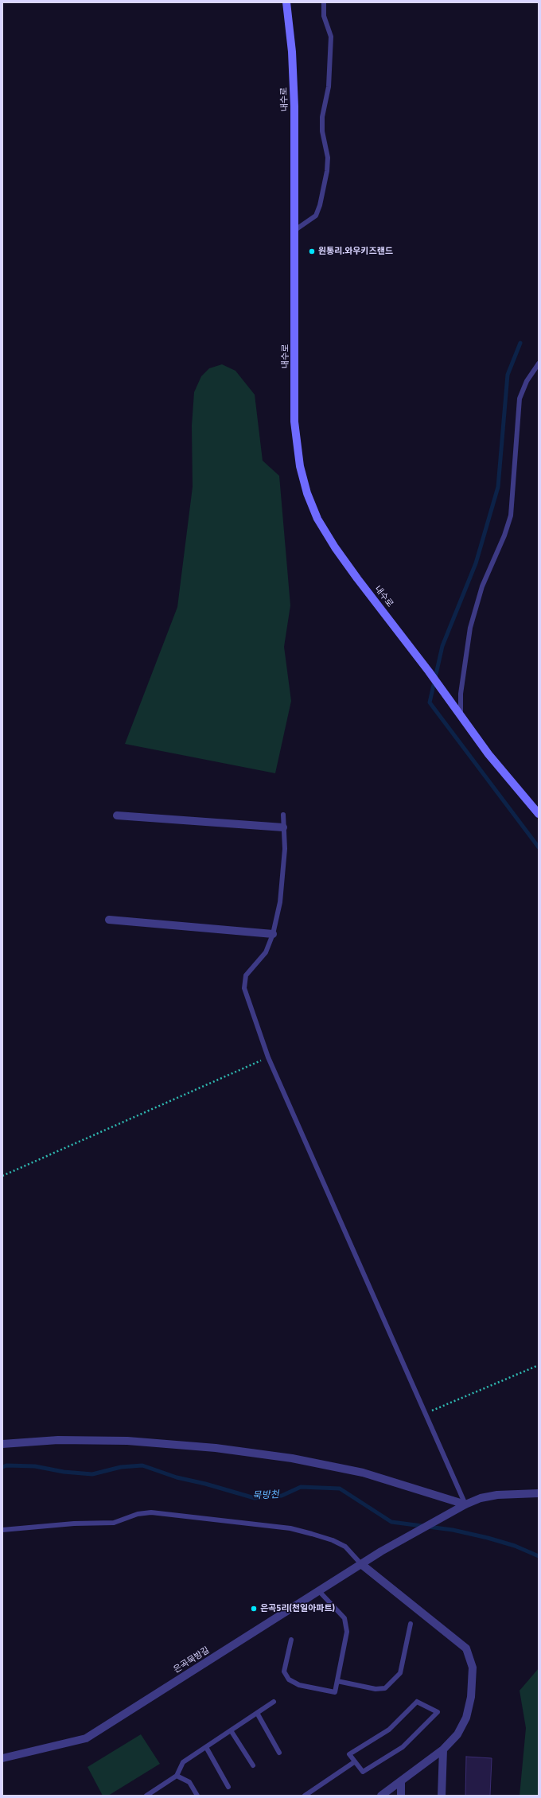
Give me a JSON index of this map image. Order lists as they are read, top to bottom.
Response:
{
  "streets": {
    "street": ["내수로", "은곡묵방길"]
  },
  "water": ["묵방천"],
  "places": ["원통리.와우키즈랜드", "은곡5리(천일아파트)"]
}
